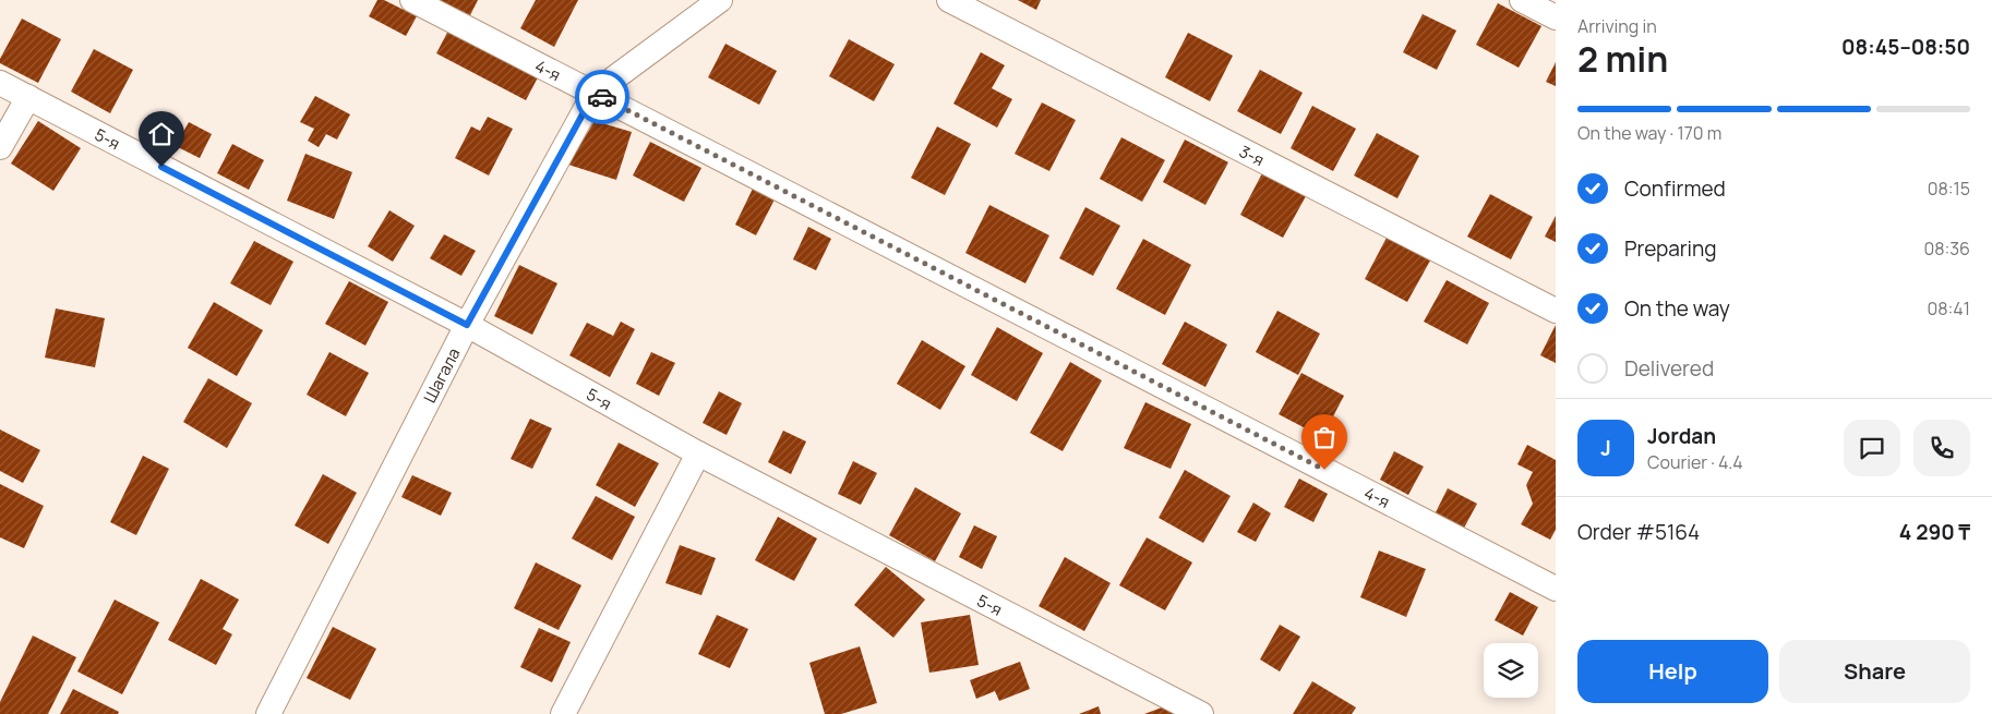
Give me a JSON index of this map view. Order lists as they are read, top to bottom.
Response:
{
  "streets": {
    "street": [
      "4-я",
      "5-я",
      "3-я",
      "Шагала"
    ]
  },
  "crossings": [
    ["4-я", "Шагала"],
    ["5-я", "Шагала"]
  ],
  "page": {
    "heading": ["2 min", "Arriving in", "08:45–08:50"],
    "panel": [
      "Jordan",
      "Courier · 4.4",
      "Order #5164",
      "4 290 ₸"
    ],
    "bar": "On the way · 170 m",
    "list": [
      ["Confirmed", "08:15"],
      ["Preparing", "08:36"],
      ["On the way", "08:41"],
      "Delivered"
    ],
    "round": "J",
    "buttons": ["Help", "Share"]
  }
}
